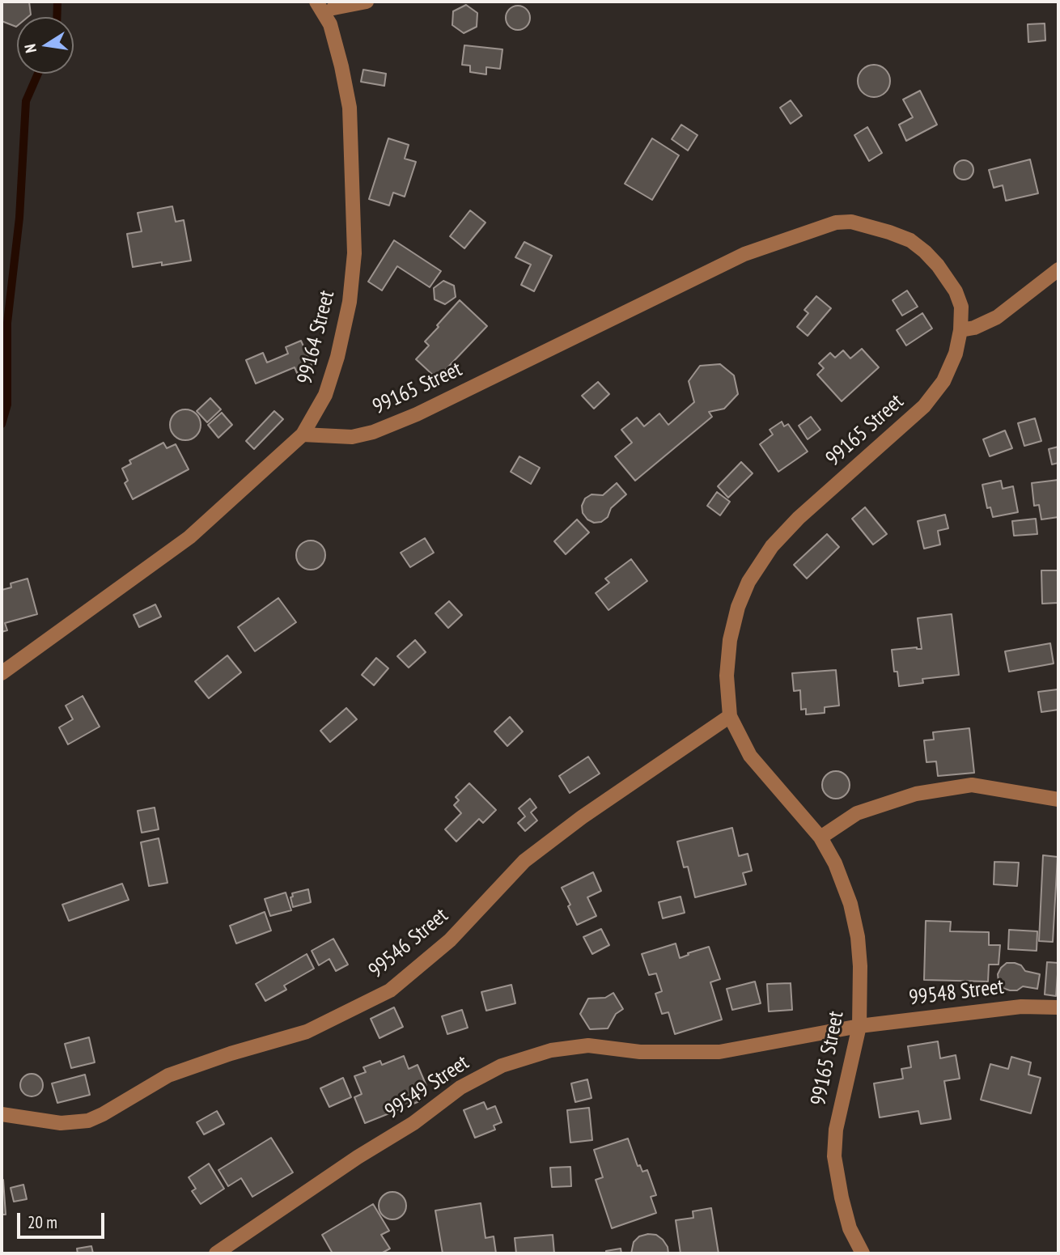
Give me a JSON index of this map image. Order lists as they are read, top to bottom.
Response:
{
  "streets": {
    "street": [
      "99164 Street",
      "99165 Street",
      "99546 Street",
      "99548 Street",
      "99549 Street"
    ]
  },
  "crossings": [
    ["99164 Street", "99165 Street"],
    ["99165 Street", "99546 Street"],
    ["99165 Street", "99548 Street"],
    ["99165 Street", "99549 Street"],
    ["99548 Street", "99549 Street"]
  ],
  "scale_bar": "20 m",
  "north": "left"
}
